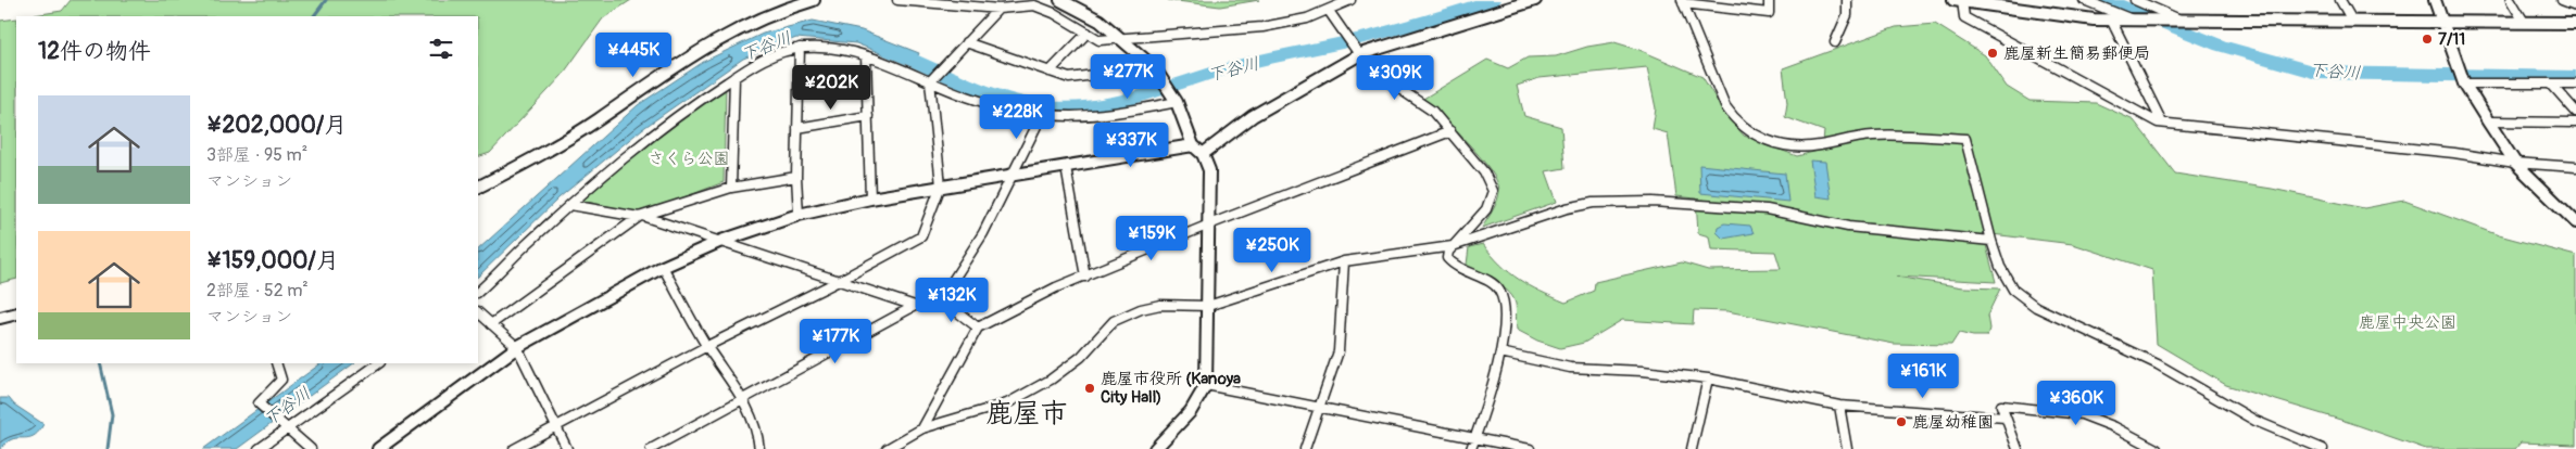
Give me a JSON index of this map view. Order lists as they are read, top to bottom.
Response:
{
  "districts": ["鹿屋市"],
  "water": ["下谷川"],
  "parks": ["さくら公園", "鹿屋中央公園"],
  "places": [
    "7/11",
    "鹿屋新生簡易郵便局",
    "鹿屋市役所 (Kanoya City Hall)",
    "鹿屋幼稚園"
  ],
  "page": {
    "heading": "12件の物件",
    "price": [
      "¥445K",
      "¥277K",
      "¥309K",
      "¥202K",
      "¥228K",
      "¥337K",
      "¥159K",
      "¥250K",
      "¥132K",
      "¥177K",
      "¥161K",
      "¥360K"
    ],
    "list": [
      {
        "name": "¥202,000/月",
        "note": "3部屋 · 95 m² · マンション"
      },
      {
        "name": "¥159,000/月",
        "note": "2部屋 · 52 m² · マンション"
      }
    ]
  }
}
